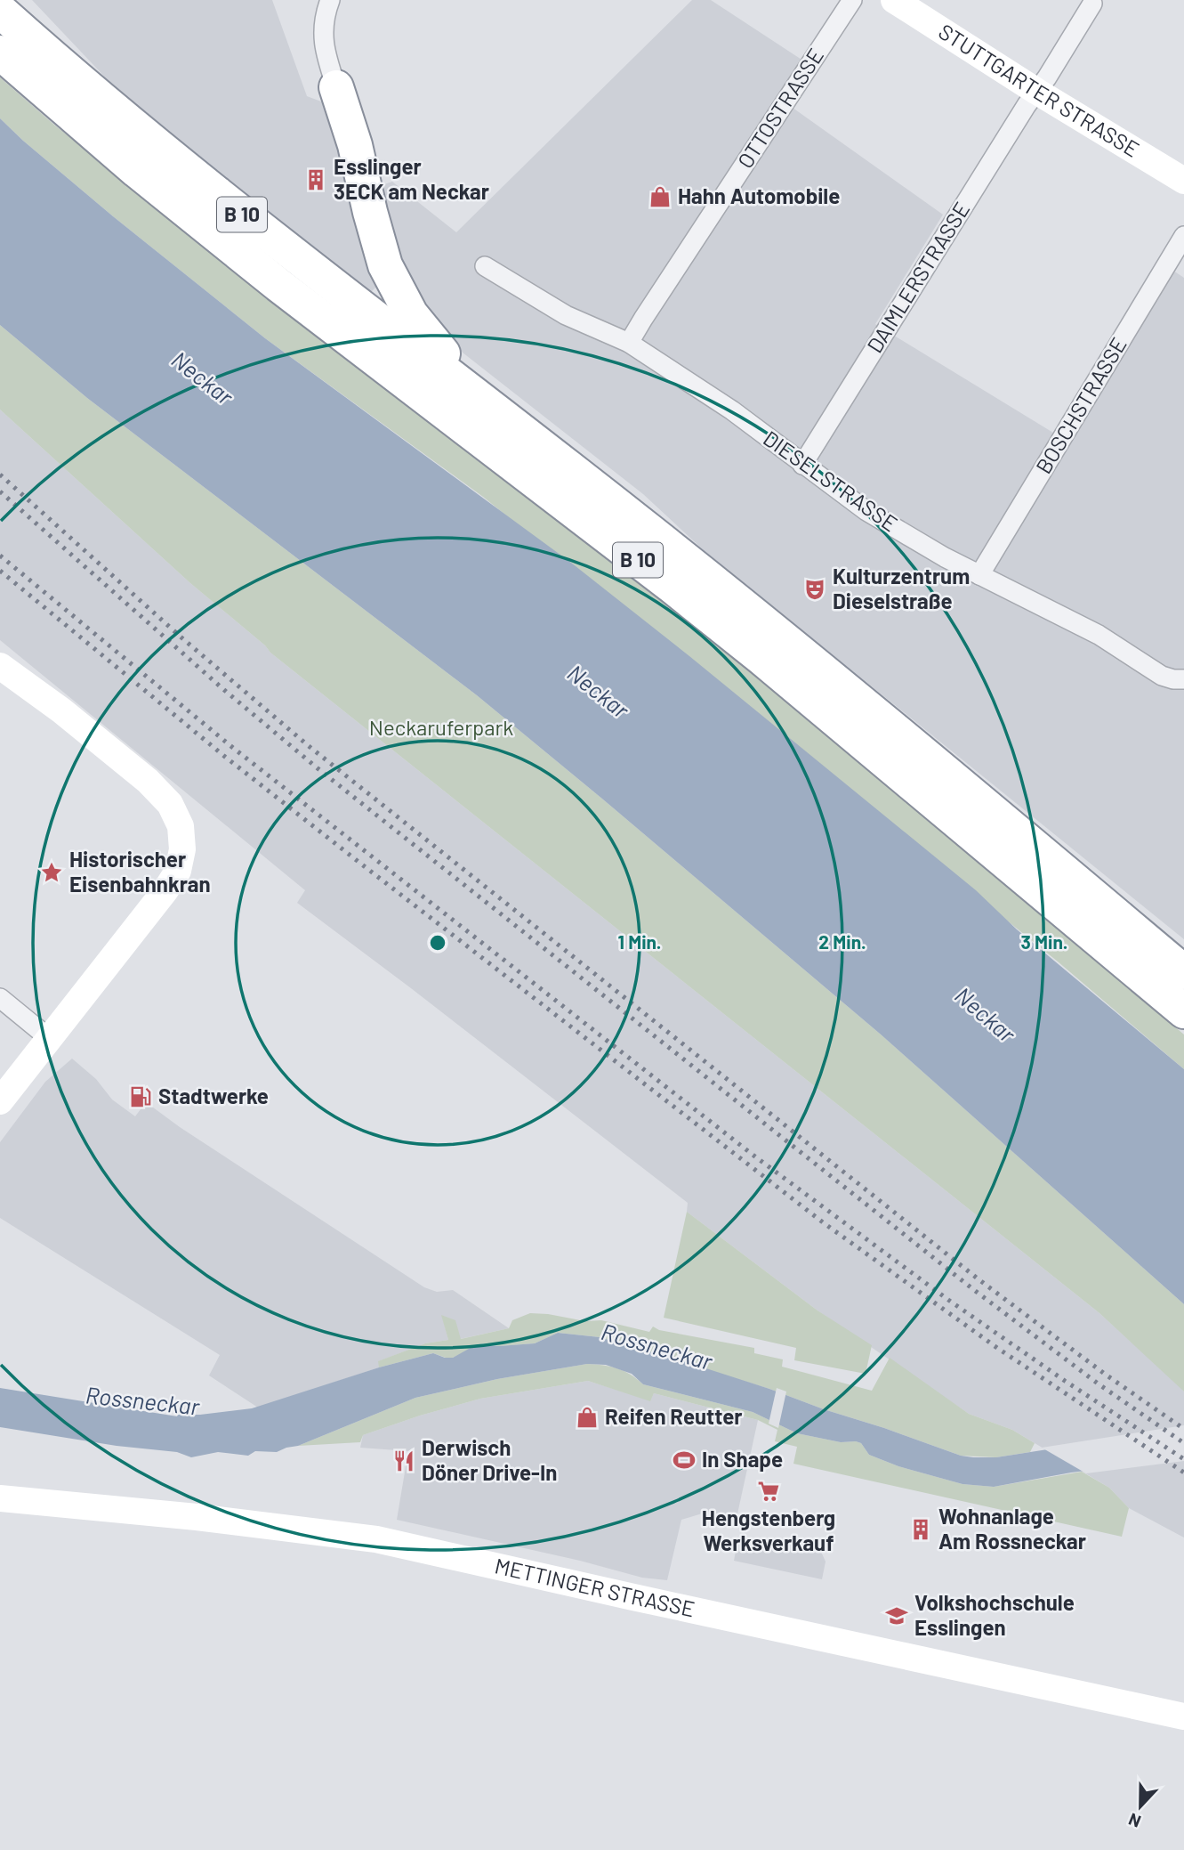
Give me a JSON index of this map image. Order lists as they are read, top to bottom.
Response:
{
  "streets": {
    "highway": ["B 10"],
    "main road": ["STUTTGARTER STRASSE", "METTINGER STRASSE"],
    "street": [
      "OTTOSTRASSE",
      "DAIMLERSTRASSE",
      "BOSCHSTRASSE",
      "DIESELSTRASSE"
    ]
  },
  "crossings": [
    ["STUTTGARTER STRASSE", "DAIMLERSTRASSE"],
    ["OTTOSTRASSE", "DIESELSTRASSE"],
    ["DAIMLERSTRASSE", "DIESELSTRASSE"],
    ["BOSCHSTRASSE", "DIESELSTRASSE"]
  ],
  "water": ["Neckar", "Rossneckar"],
  "parks": ["Neckaruferpark"],
  "places": {
    "building": ["Esslinger 3ECK am Neckar", "Wohnanlage Am Rossneckar"],
    "shop": ["Hahn Automobile", "Reifen Reutter"],
    "theatre": ["Kulturzentrum Dieselstraße"],
    "place": ["Historischer Eisenbahnkran"],
    "fuel station": ["Stadtwerke"],
    "sports": ["In Shape"],
    "restaurant": ["Derwisch Döner Drive-In"],
    "supermarket": ["Hengstenberg Werksverkauf"],
    "school or university": ["Volkshochschule Esslingen"]
  },
  "north": "bottom",
  "rings": ["1 Min.", "2 Min.", "3 Min."]
}
